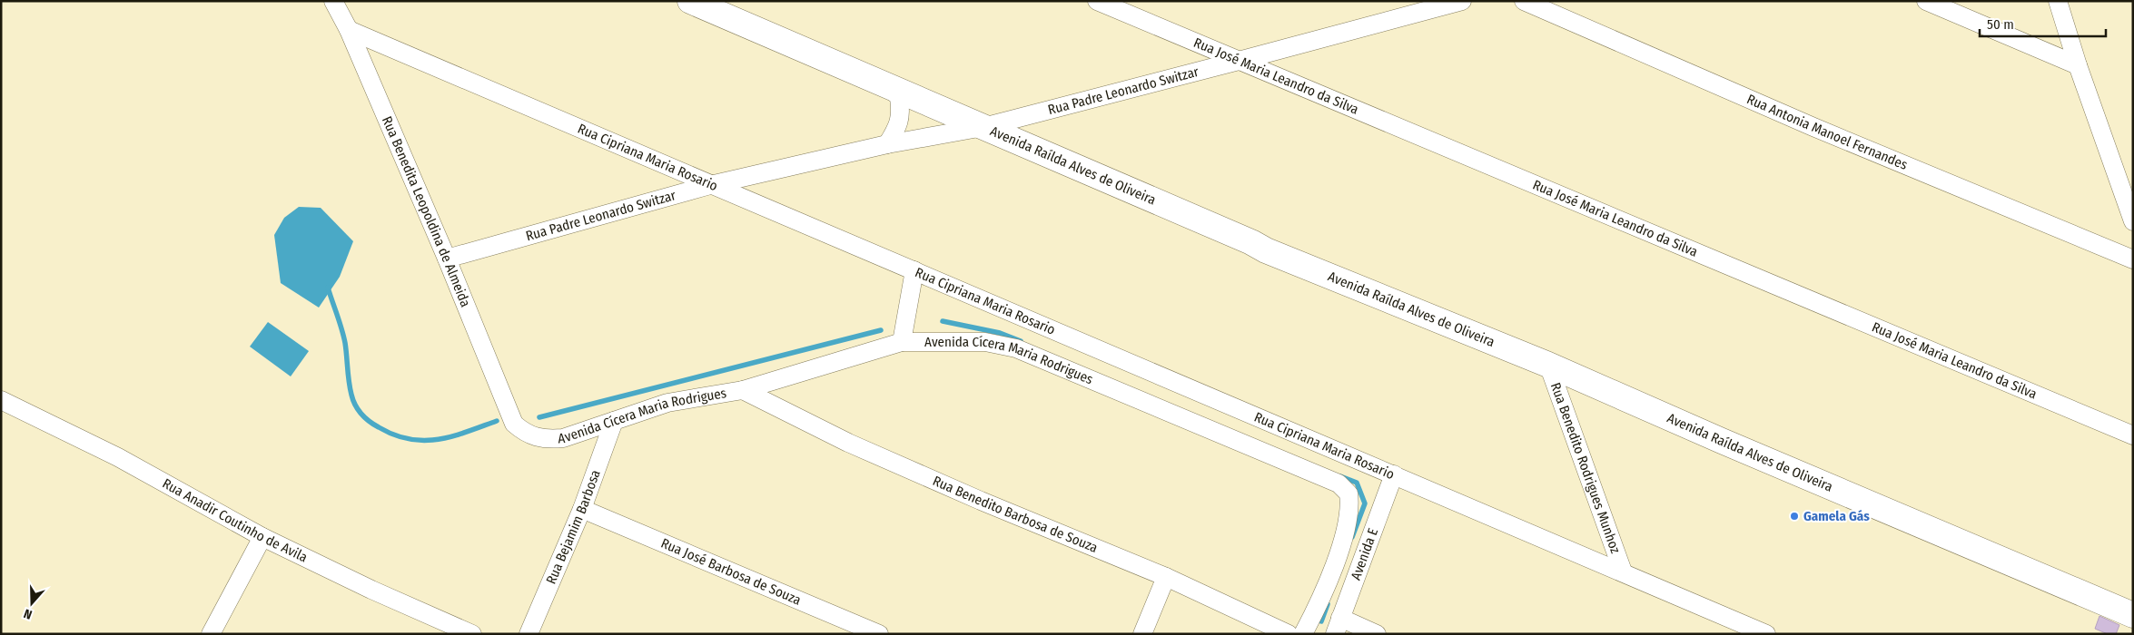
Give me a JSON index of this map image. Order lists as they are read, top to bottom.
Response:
{
  "streets": {
    "street": [
      "Rua José Maria Leandro da Silva",
      "Rua Padre Leonardo Switzar",
      "Rua Antonia Manoel Fernandes",
      "Rua Cipriana Maria Rosario",
      "Avenida Raílda Alves de Oliveira",
      "Rua Benedita Leopoldina de Almeida",
      "Avenida Cícera Maria Rodrigues",
      "Rua Benedito Rodrigues Munhoz",
      "Rua Benedito Barbosa de Souza",
      "Rua Anadir Coutinho de Avila",
      "Rua Bejamim Barbosa",
      "Avenida E",
      "Rua José Barbosa de Souza"
    ]
  },
  "crossings": [
    ["Rua José Maria Leandro da Silva", "Rua Padre Leonardo Switzar"],
    ["Rua Padre Leonardo Switzar", "Rua Cipriana Maria Rosario"],
    ["Rua Padre Leonardo Switzar", "Avenida Raílda Alves de Oliveira"],
    ["Rua Padre Leonardo Switzar", "Rua Benedita Leopoldina de Almeida"],
    ["Rua Cipriana Maria Rosario", "Rua Benedita Leopoldina de Almeida"],
    ["Rua Cipriana Maria Rosario", "Rua Benedito Rodrigues Munhoz"],
    ["Rua Cipriana Maria Rosario", "Avenida E"],
    ["Avenida Raílda Alves de Oliveira", "Rua Benedito Rodrigues Munhoz"],
    ["Rua Benedita Leopoldina de Almeida", "Avenida Cícera Maria Rodrigues"],
    ["Avenida Cícera Maria Rodrigues", "Rua Benedito Barbosa de Souza"],
    ["Avenida Cícera Maria Rodrigues", "Rua Bejamim Barbosa"],
    ["Rua Bejamim Barbosa", "Rua José Barbosa de Souza"]
  ],
  "places": ["Gamela Gás"],
  "scale_bar": "50 m",
  "north": "bottom"
}
